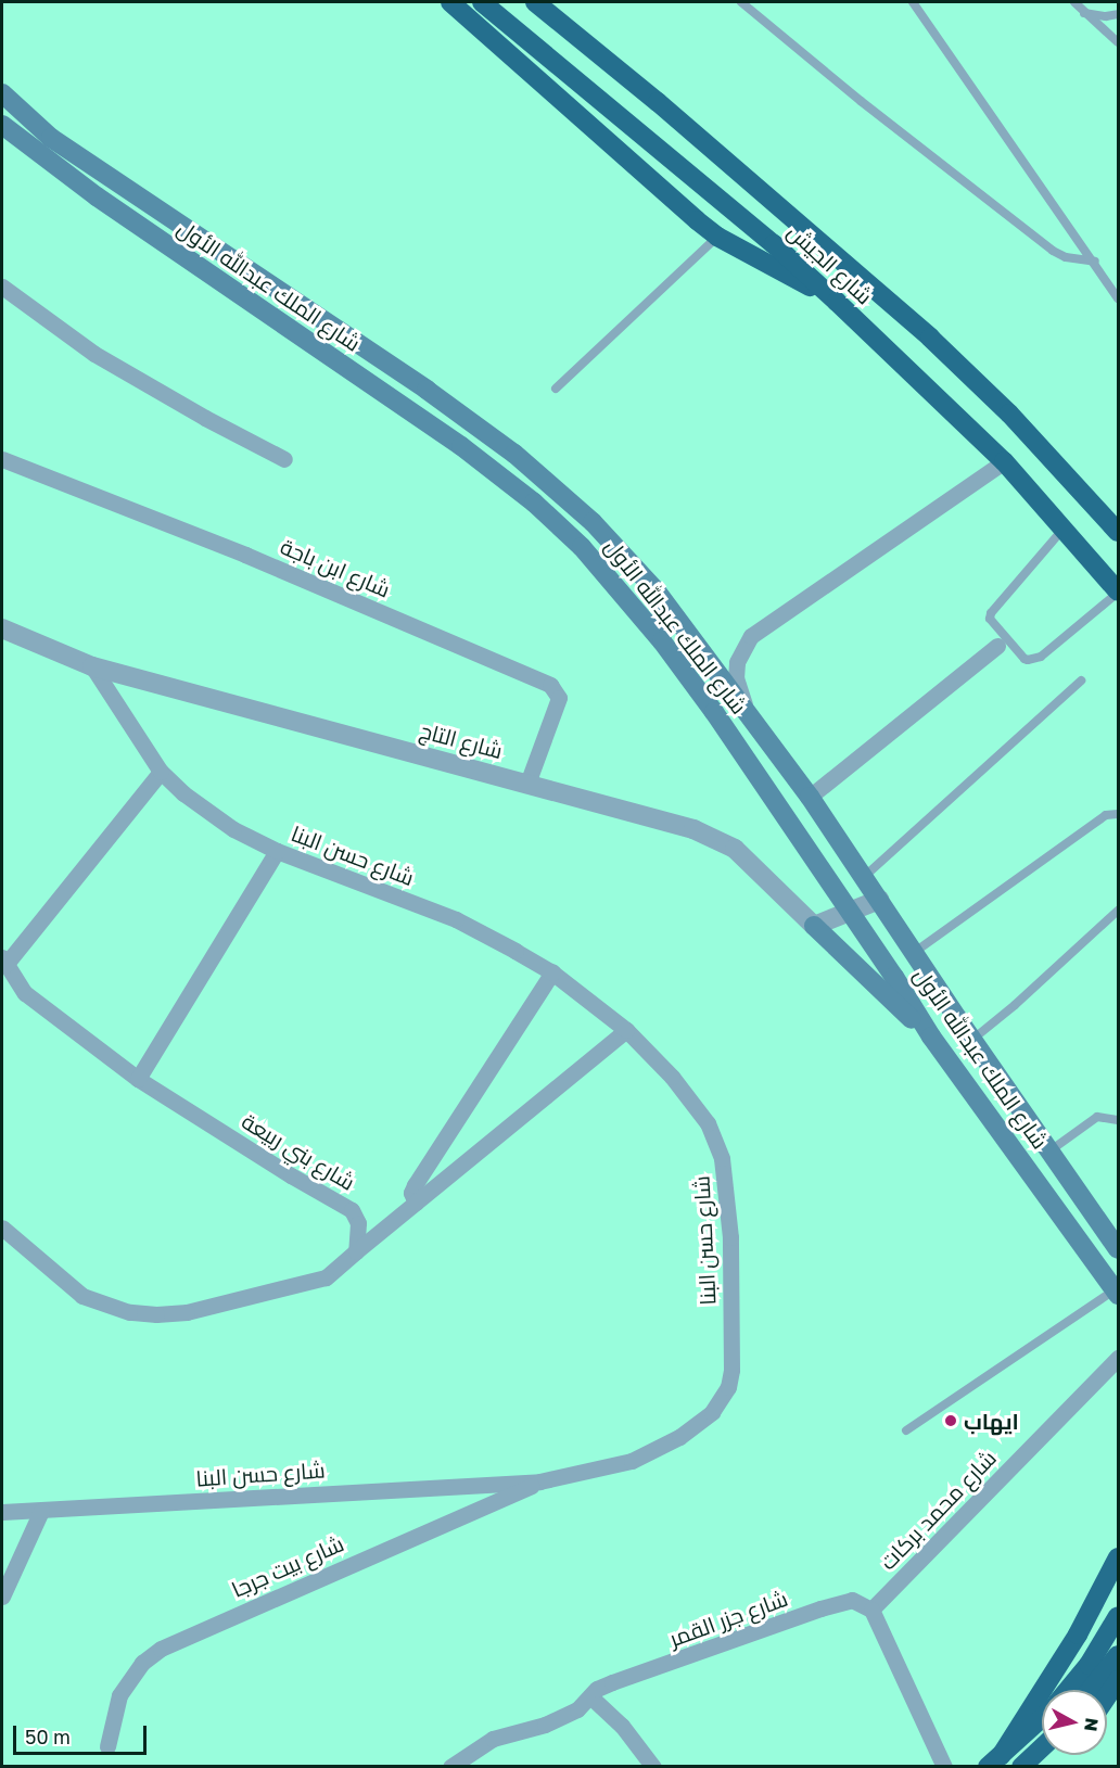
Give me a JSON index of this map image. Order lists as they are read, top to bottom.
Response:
{
  "streets": {
    "highway": ["شارع الجيش"],
    "main road": ["شارع الملك عبدالله الأول"],
    "street": [
      "شارع ابن باجة",
      "شارع التاج",
      "شارع حسن البنا",
      "شارع بني ربيعة",
      "شارع محمد بركات",
      "شارع بيت جرجا",
      "شارع جزر القمر"
    ]
  },
  "crossings": [
    ["شارع ابن باجة", "شارع التاج"],
    ["شارع التاج", "شارع حسن البنا"],
    ["شارع حسن البنا", "شارع بيت جرجا"],
    ["شارع محمد بركات", "شارع جزر القمر"]
  ],
  "places": ["ايهاب"],
  "scale_bar": "50 m",
  "north": "right"
}
